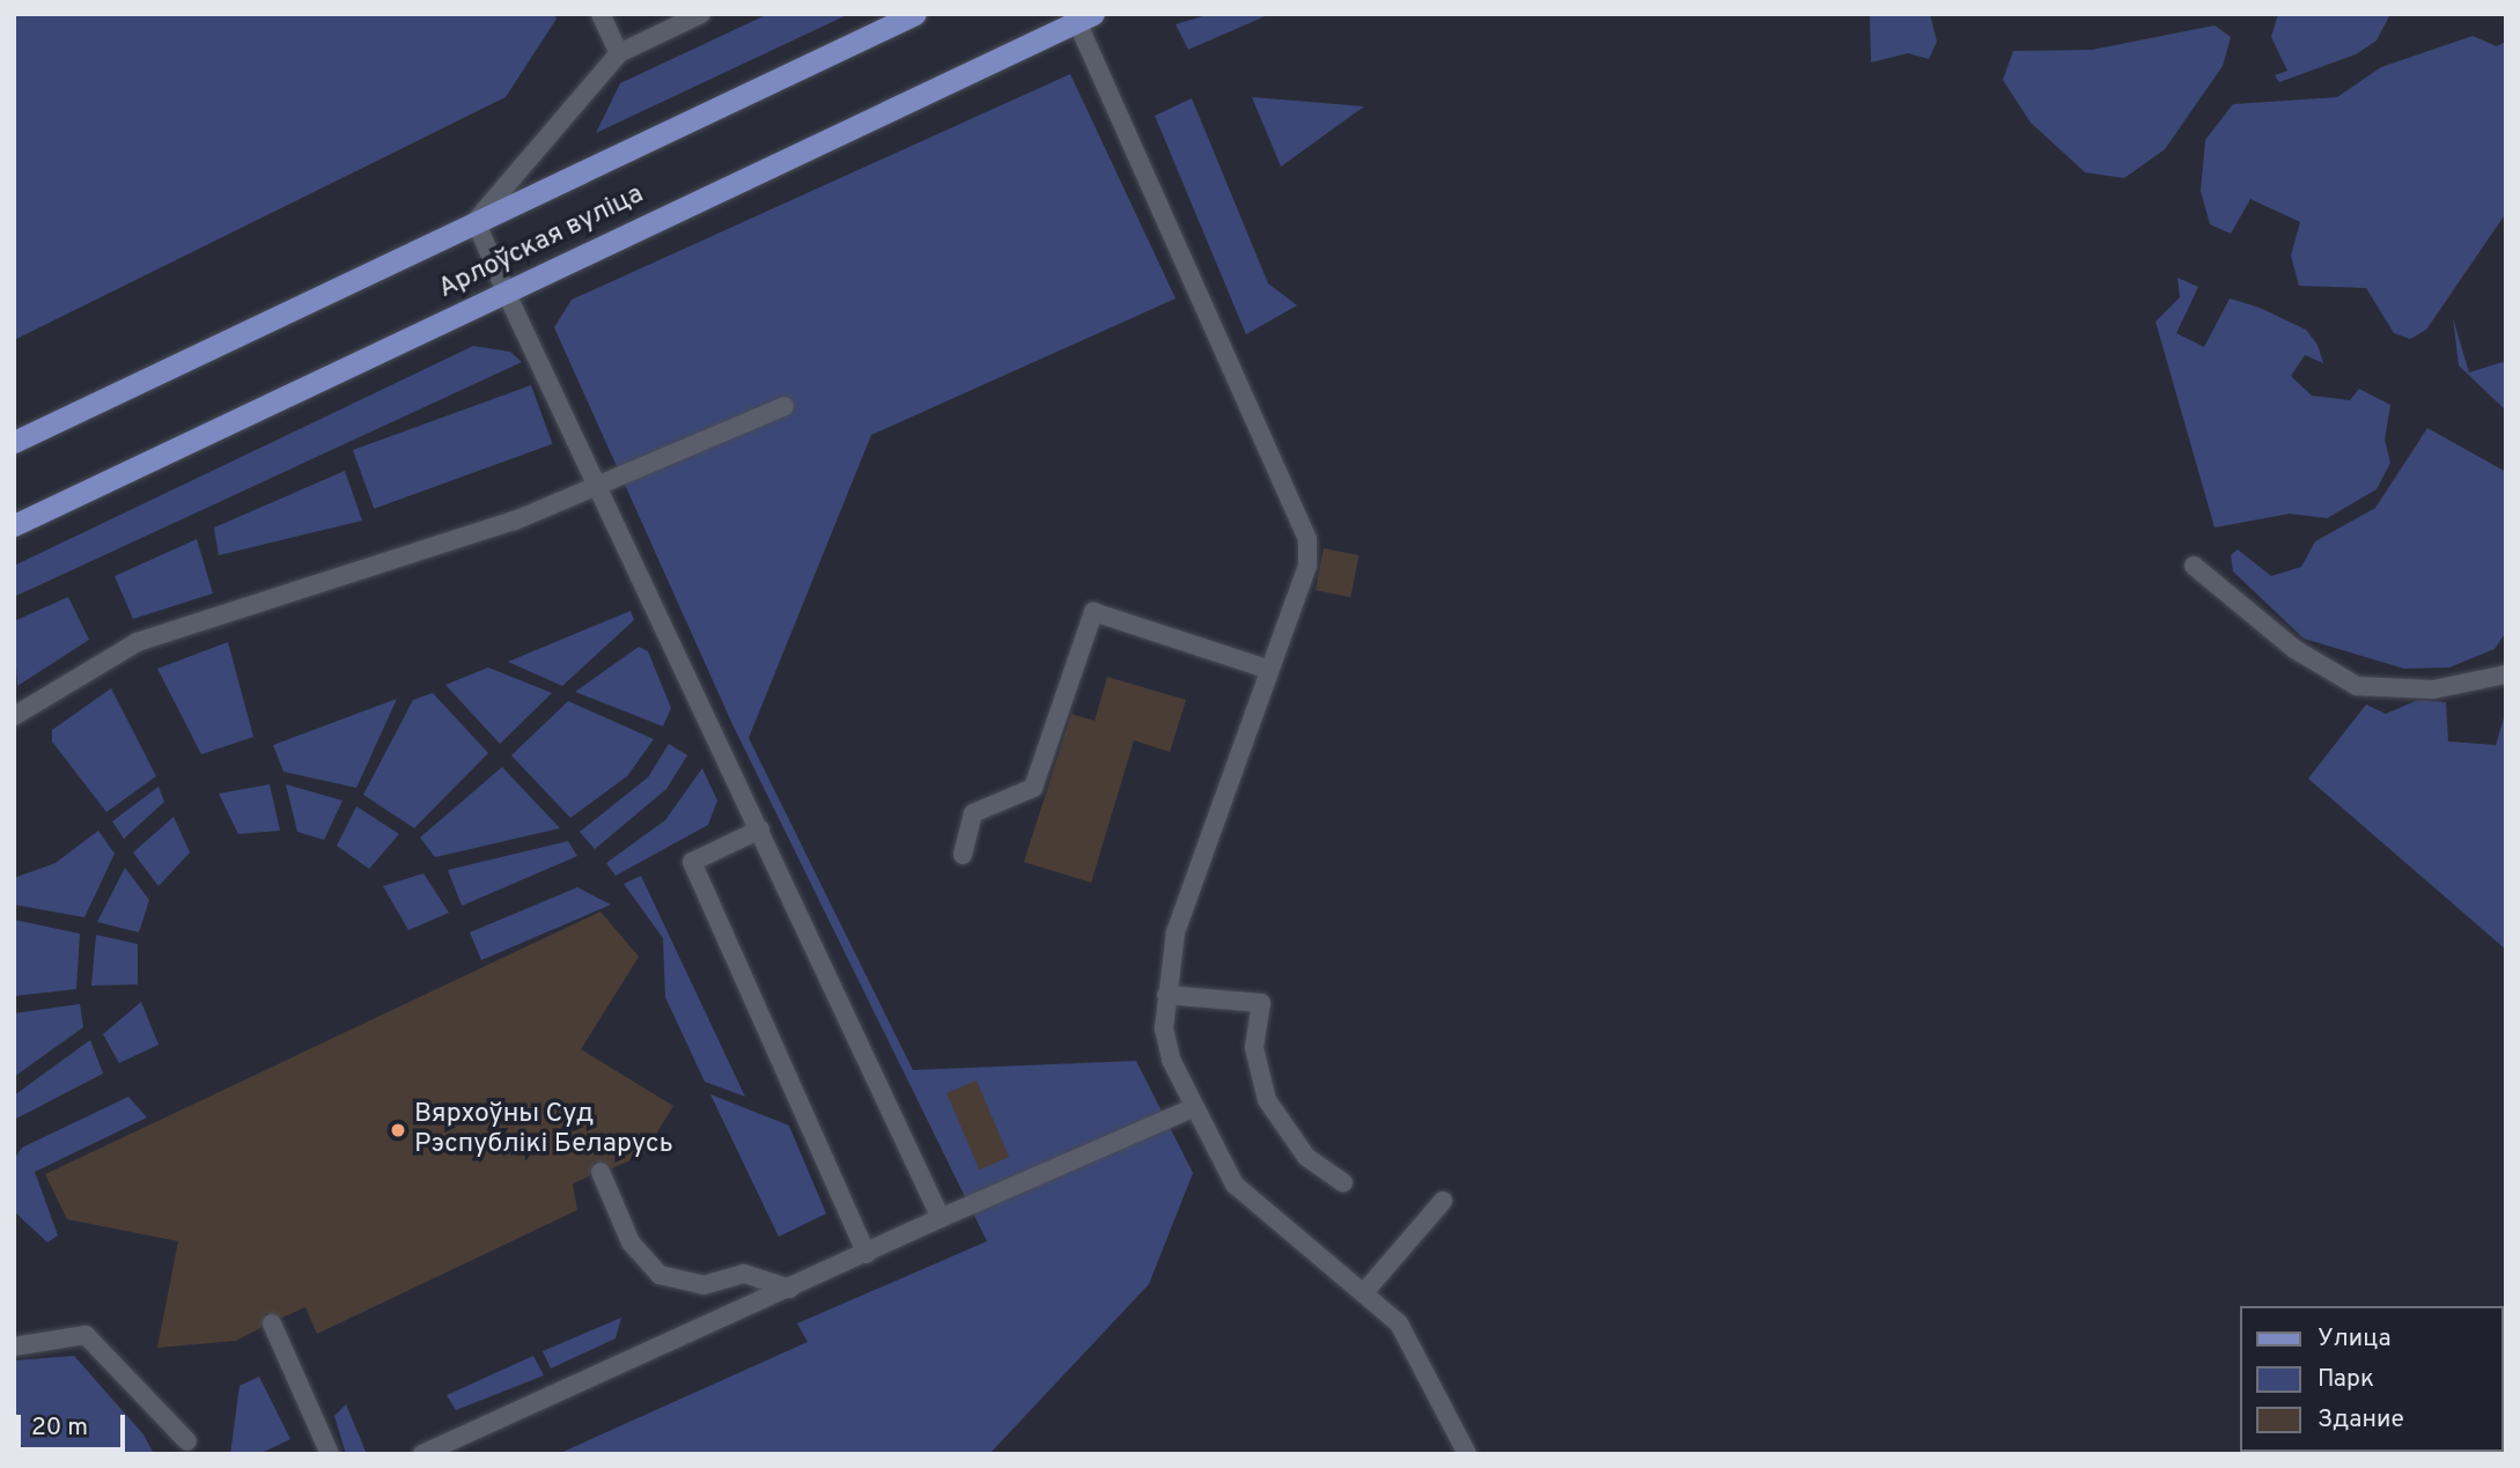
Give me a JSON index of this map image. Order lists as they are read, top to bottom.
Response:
{
  "streets": {
    "main road": ["Арлоўская вуліца"]
  },
  "places": ["Вярхоўны Суд Рэспублікі Беларусь"],
  "legend": ["Улица", "Парк", "Здание"],
  "scale_bar": "20 m"
}
